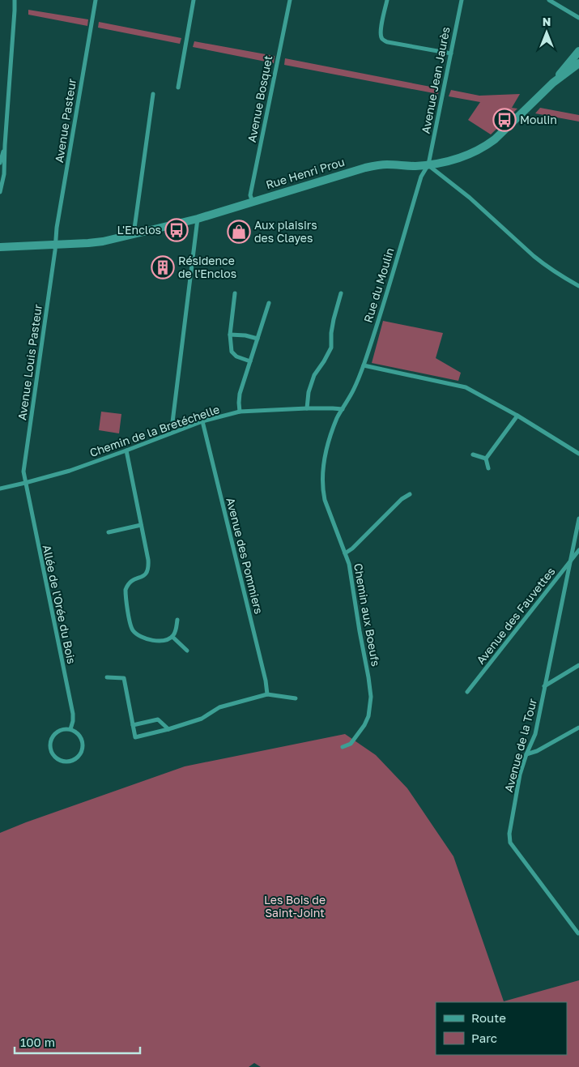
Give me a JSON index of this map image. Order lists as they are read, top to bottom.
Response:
{
  "streets": {
    "street": [
      "Avenue Jean Jaurès",
      "Avenue Bosquet",
      "Avenue Pasteur",
      "Rue Henri Prou",
      "Rue du Moulin",
      "Avenue Louis Pasteur",
      "Chemin de la Bretéchelle",
      "Avenue des Pommiers",
      "Allée de l'Orée du Bois",
      "Chemin aux Boeufs",
      "Avenue des Fauvettes",
      "Avenue de la Tour"
    ]
  },
  "crossings": [
    ["Avenue Jean Jaurès", "Rue Henri Prou"],
    ["Avenue Jean Jaurès", "Rue du Moulin"],
    ["Avenue Bosquet", "Rue Henri Prou"],
    ["Avenue Pasteur", "Rue Henri Prou"],
    ["Avenue Pasteur", "Avenue Louis Pasteur"],
    ["Rue Henri Prou", "Rue du Moulin"],
    ["Rue Henri Prou", "Avenue Louis Pasteur"],
    ["Rue du Moulin", "Chemin de la Bretéchelle"],
    ["Rue du Moulin", "Chemin aux Boeufs"],
    ["Avenue Louis Pasteur", "Chemin de la Bretéchelle"],
    ["Avenue Louis Pasteur", "Allée de l'Orée du Bois"],
    ["Chemin de la Bretéchelle", "Avenue des Pommiers"],
    ["Chemin de la Bretéchelle", "Allée de l'Orée du Bois"],
    ["Chemin de la Bretéchelle", "Chemin aux Boeufs"],
    ["Avenue des Fauvettes", "Avenue de la Tour"]
  ],
  "parks": ["Les Bois de Saint-Joint"],
  "places": {
    "bus stop": ["Moulin", "L'Enclos"],
    "shop": ["Aux plaisirs des Clayes"],
    "building": ["Résidence de l'Enclos"]
  },
  "legend": ["Route", "Parc"],
  "scale_bar": "100 m",
  "north": "top"
}
